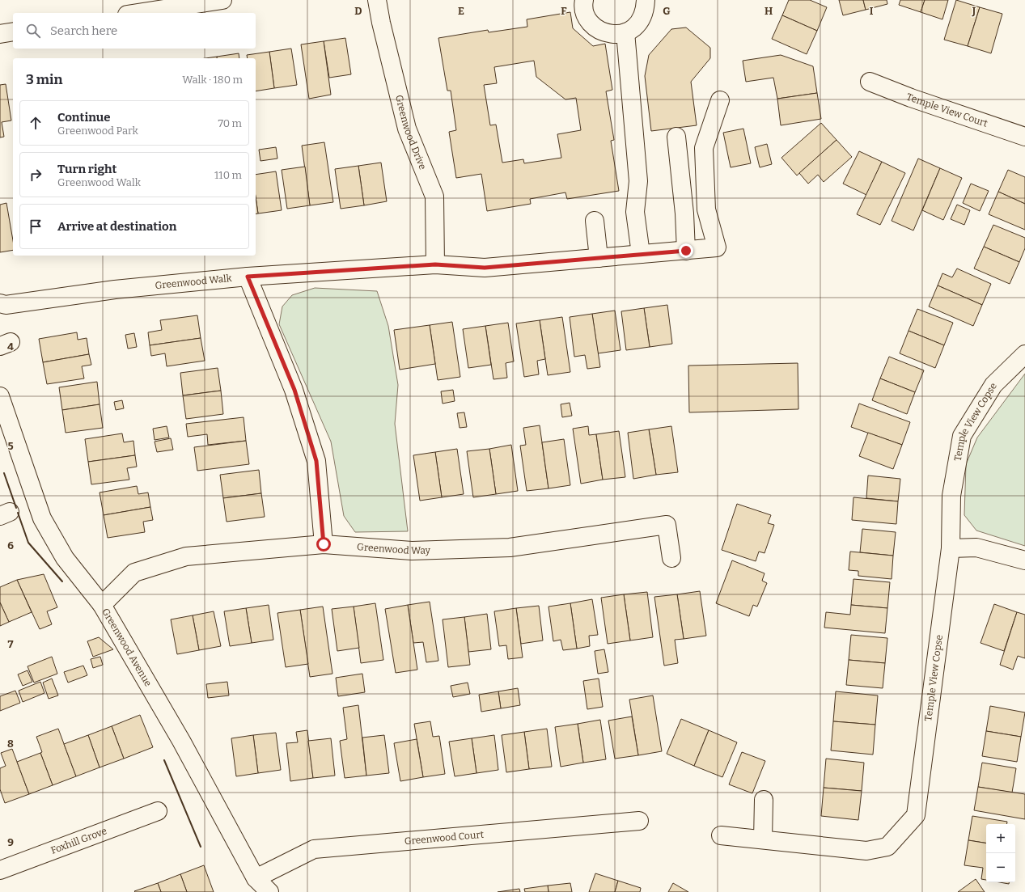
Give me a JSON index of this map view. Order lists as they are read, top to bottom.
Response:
{
  "streets": {
    "street": [
      "Temple View Court",
      "Greenwood Drive",
      "Greenwood Walk",
      "Temple View Copse",
      "Greenwood Way",
      "Greenwood Avenue",
      "Greenwood Court",
      "Foxhill Grove"
    ]
  },
  "crossings": [
    ["Greenwood Drive", "Greenwood Walk"],
    ["Greenwood Way", "Greenwood Avenue"],
    ["Greenwood Avenue", "Greenwood Court"]
  ],
  "page": {
    "search": "Search here",
    "heading": ["3 min", "Walk · 180 m"],
    "list": [
      ["Continue", "Greenwood Park", "70 m"],
      ["Turn right", "Greenwood Walk", "110 m"],
      "Arrive at destination"
    ],
    "map_buttons": ["+", "−"]
  },
  "grid": {
    "columns": [
      "D",
      "E",
      "F",
      "G",
      "H",
      "I",
      "J"
    ],
    "rows": [
      "4",
      "5",
      "6",
      "7",
      "8",
      "9"
    ]
  }
}
